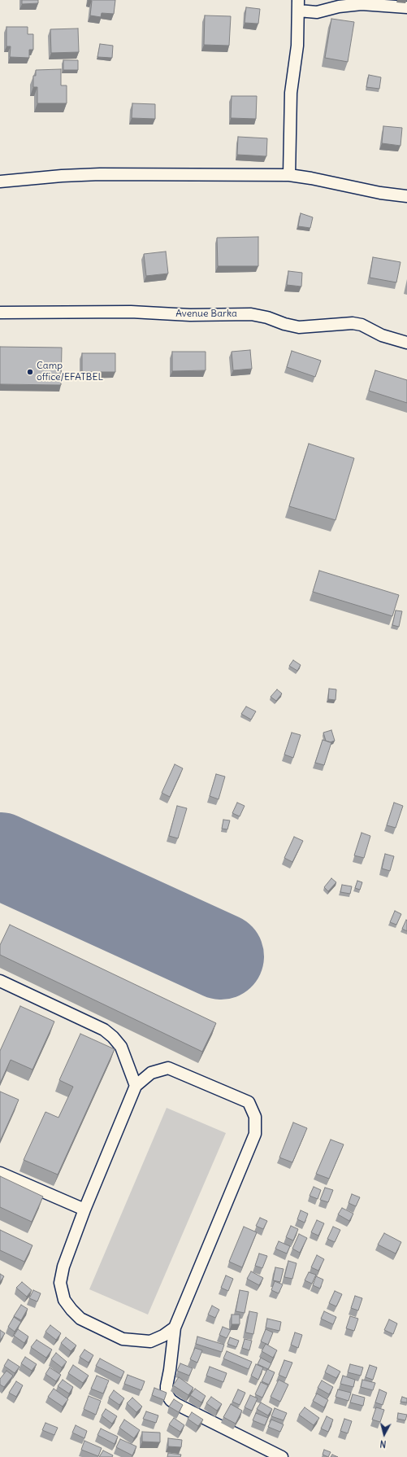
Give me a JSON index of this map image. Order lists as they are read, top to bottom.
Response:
{
  "streets": {
    "street": ["Avenue Barka"]
  },
  "places": ["Camp office/EFATBEL"],
  "north": "bottom"
}
